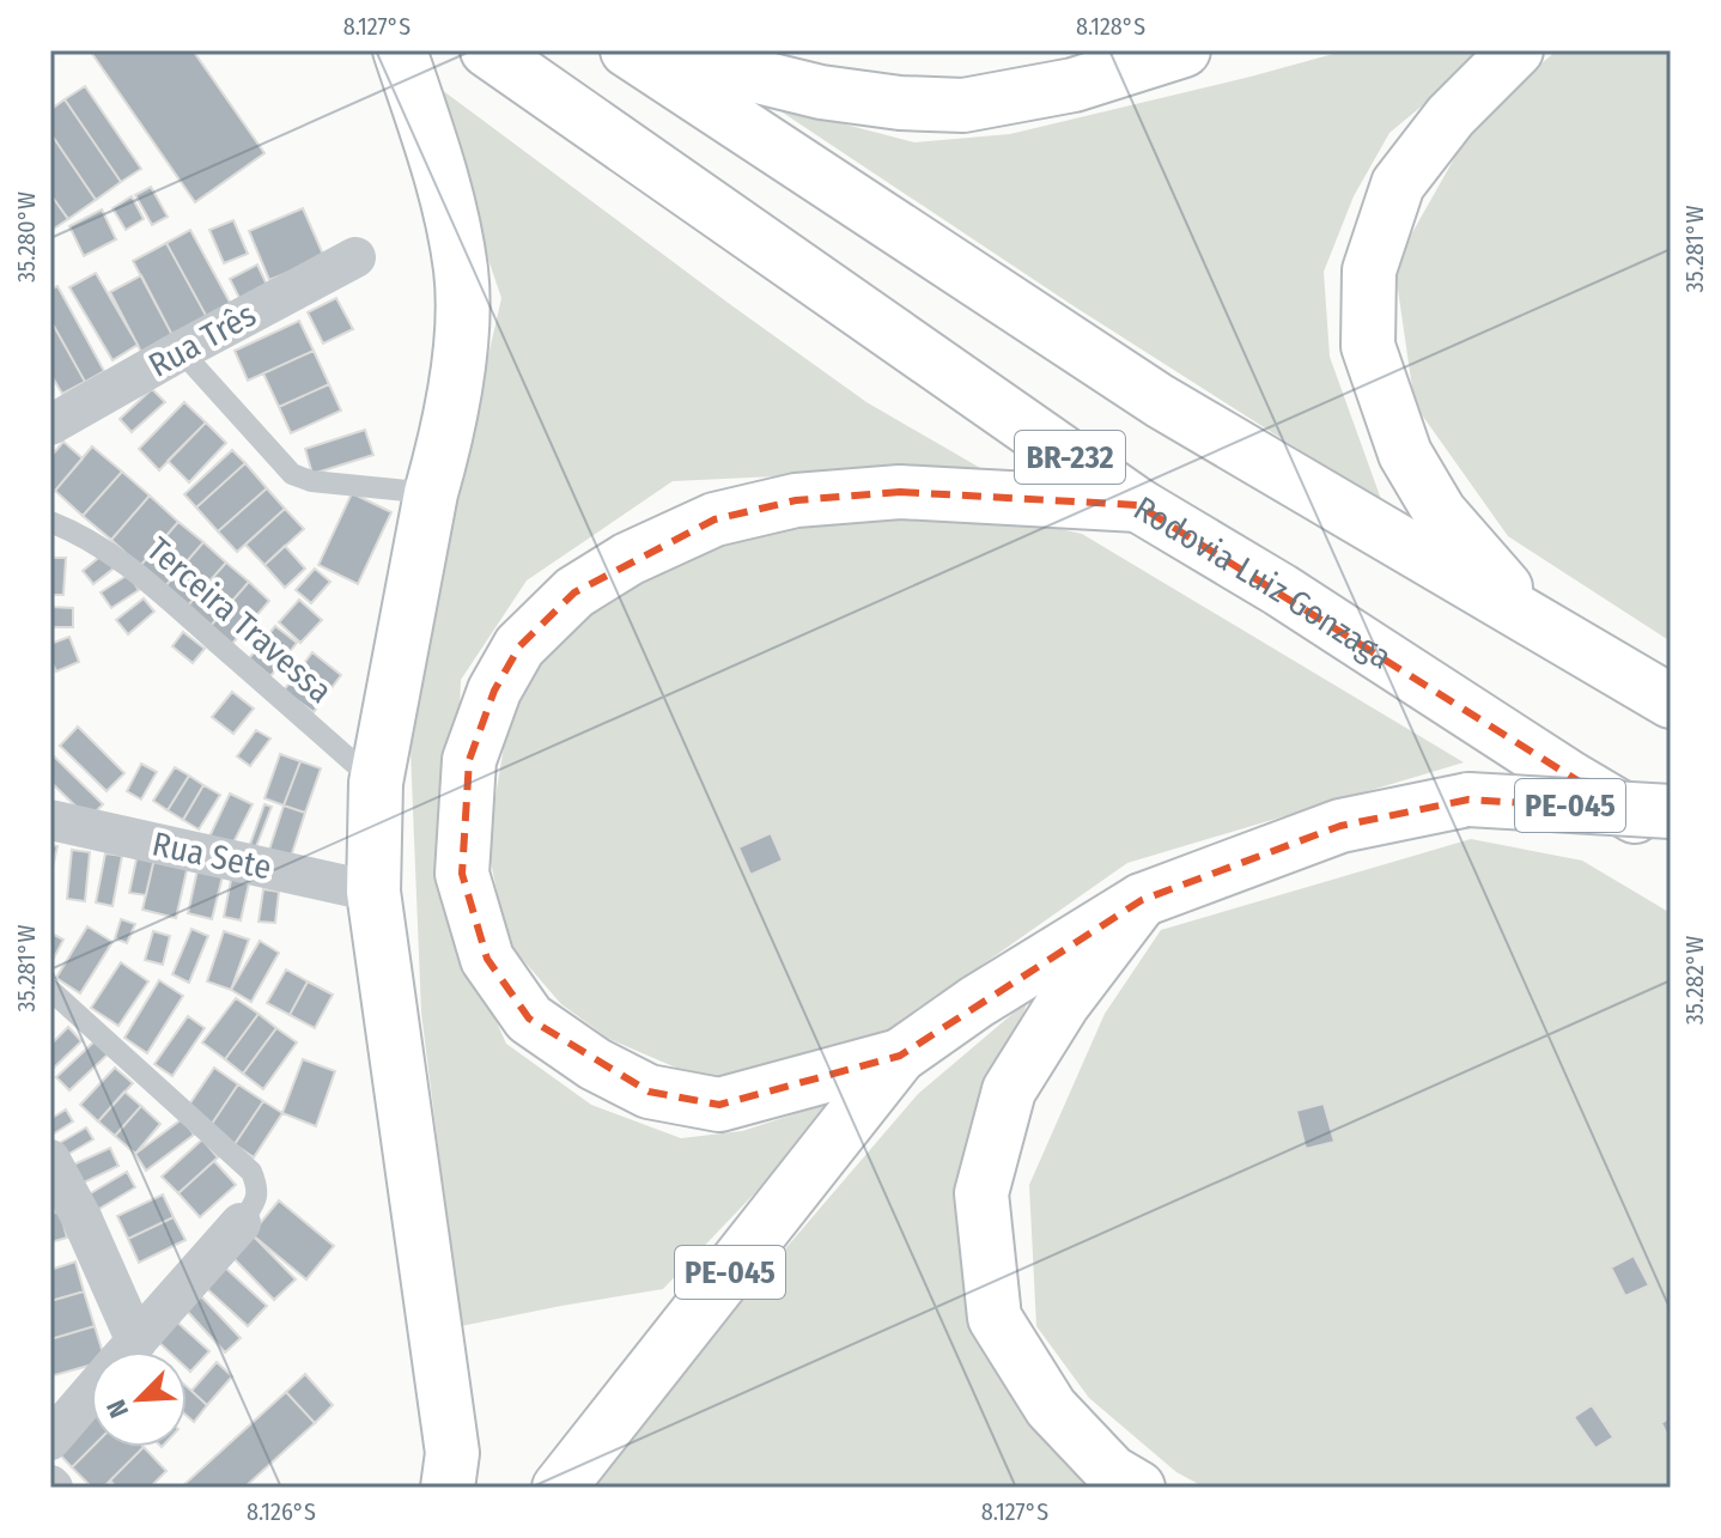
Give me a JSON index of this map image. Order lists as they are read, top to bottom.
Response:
{
  "streets": {
    "main road": ["BR-232", "Rodovia Luiz Gonzaga", "PE-045"],
    "street": ["Rua Três", "Rua Sete"],
    "lane": ["Terceira Travessa"]
  },
  "north": "bottom left",
  "coordinates": [
    "8.127°S",
    "8.128°S",
    "35.280°W",
    "35.281°W",
    "35.282°W",
    "8.126°S"
  ]
}
